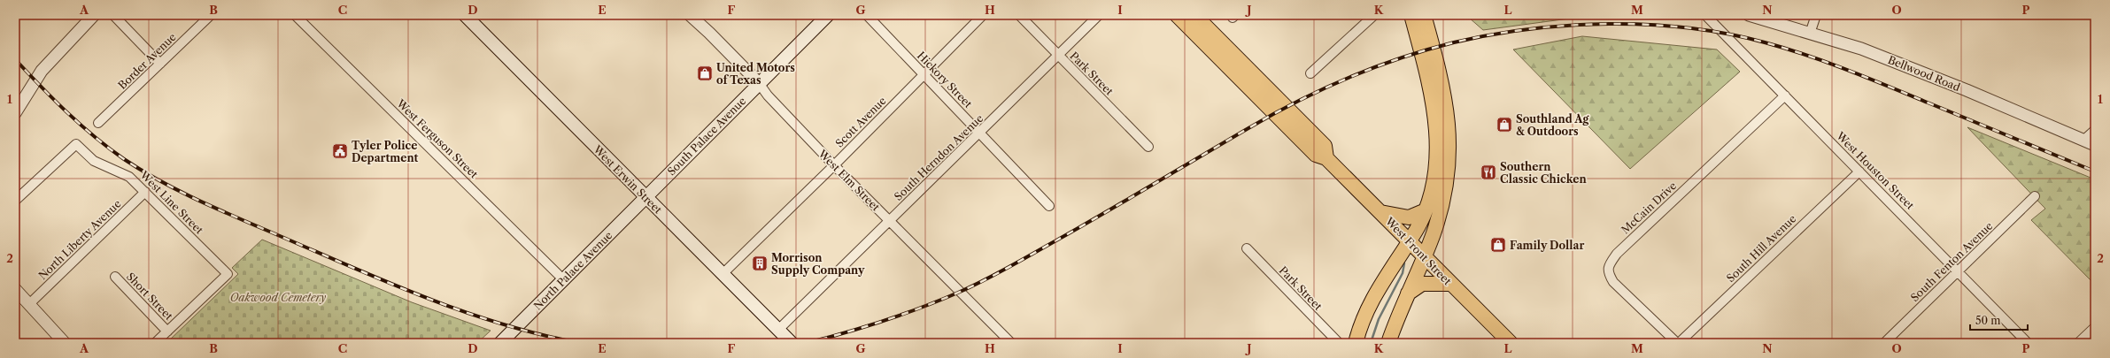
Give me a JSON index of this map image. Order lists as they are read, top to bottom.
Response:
{
  "streets": {
    "main road": [
      "South Palace Avenue",
      "West Erwin Street",
      "West Front Street",
      "North Palace Avenue"
    ],
    "street": [
      "Border Avenue",
      "Park Street",
      "Bellwood Road",
      "Hickory Street",
      "Scott Avenue",
      "West Ferguson Street",
      "South Herndon Avenue",
      "West Houston Street",
      "West Elm Street",
      "West Line Street",
      "McCain Drive",
      "North Liberty Avenue",
      "South Hill Avenue",
      "South Fenton Avenue",
      "Short Street"
    ]
  },
  "crossings": [
    ["Park Street", "South Herndon Avenue"],
    ["Hickory Street", "Scott Avenue"],
    ["Hickory Street", "South Herndon Avenue"],
    ["Scott Avenue", "West Erwin Street"],
    ["Scott Avenue", "West Elm Street"],
    ["South Palace Avenue", "West Erwin Street"],
    ["South Palace Avenue", "West Elm Street"],
    ["South Palace Avenue", "North Palace Avenue"],
    ["West Ferguson Street", "North Palace Avenue"],
    ["South Herndon Avenue", "West Erwin Street"],
    ["South Herndon Avenue", "West Elm Street"],
    ["West Houston Street", "McCain Drive"],
    ["West Houston Street", "South Hill Avenue"],
    ["West Houston Street", "South Fenton Avenue"],
    ["West Erwin Street", "North Palace Avenue"],
    ["West Line Street", "North Liberty Avenue"],
    ["West Line Street", "Short Street"],
    ["McCain Drive", "South Hill Avenue"]
  ],
  "parks": ["Oakwood Cemetery"],
  "places": {
    "shop": ["United Motors of Texas", "Southland Ag & Outdoors", "Family Dollar"],
    "public building": ["Tyler Police Department"],
    "restaurant": ["Southern Classic Chicken"],
    "building": ["Morrison Supply Company"]
  },
  "scale_bar": "50 m",
  "grid": {
    "columns": [
      "A",
      "B",
      "C",
      "D",
      "E",
      "F",
      "G",
      "H",
      "I",
      "J",
      "K",
      "L",
      "M",
      "N",
      "O",
      "P"
    ],
    "rows": ["1", "2"]
  }
}
